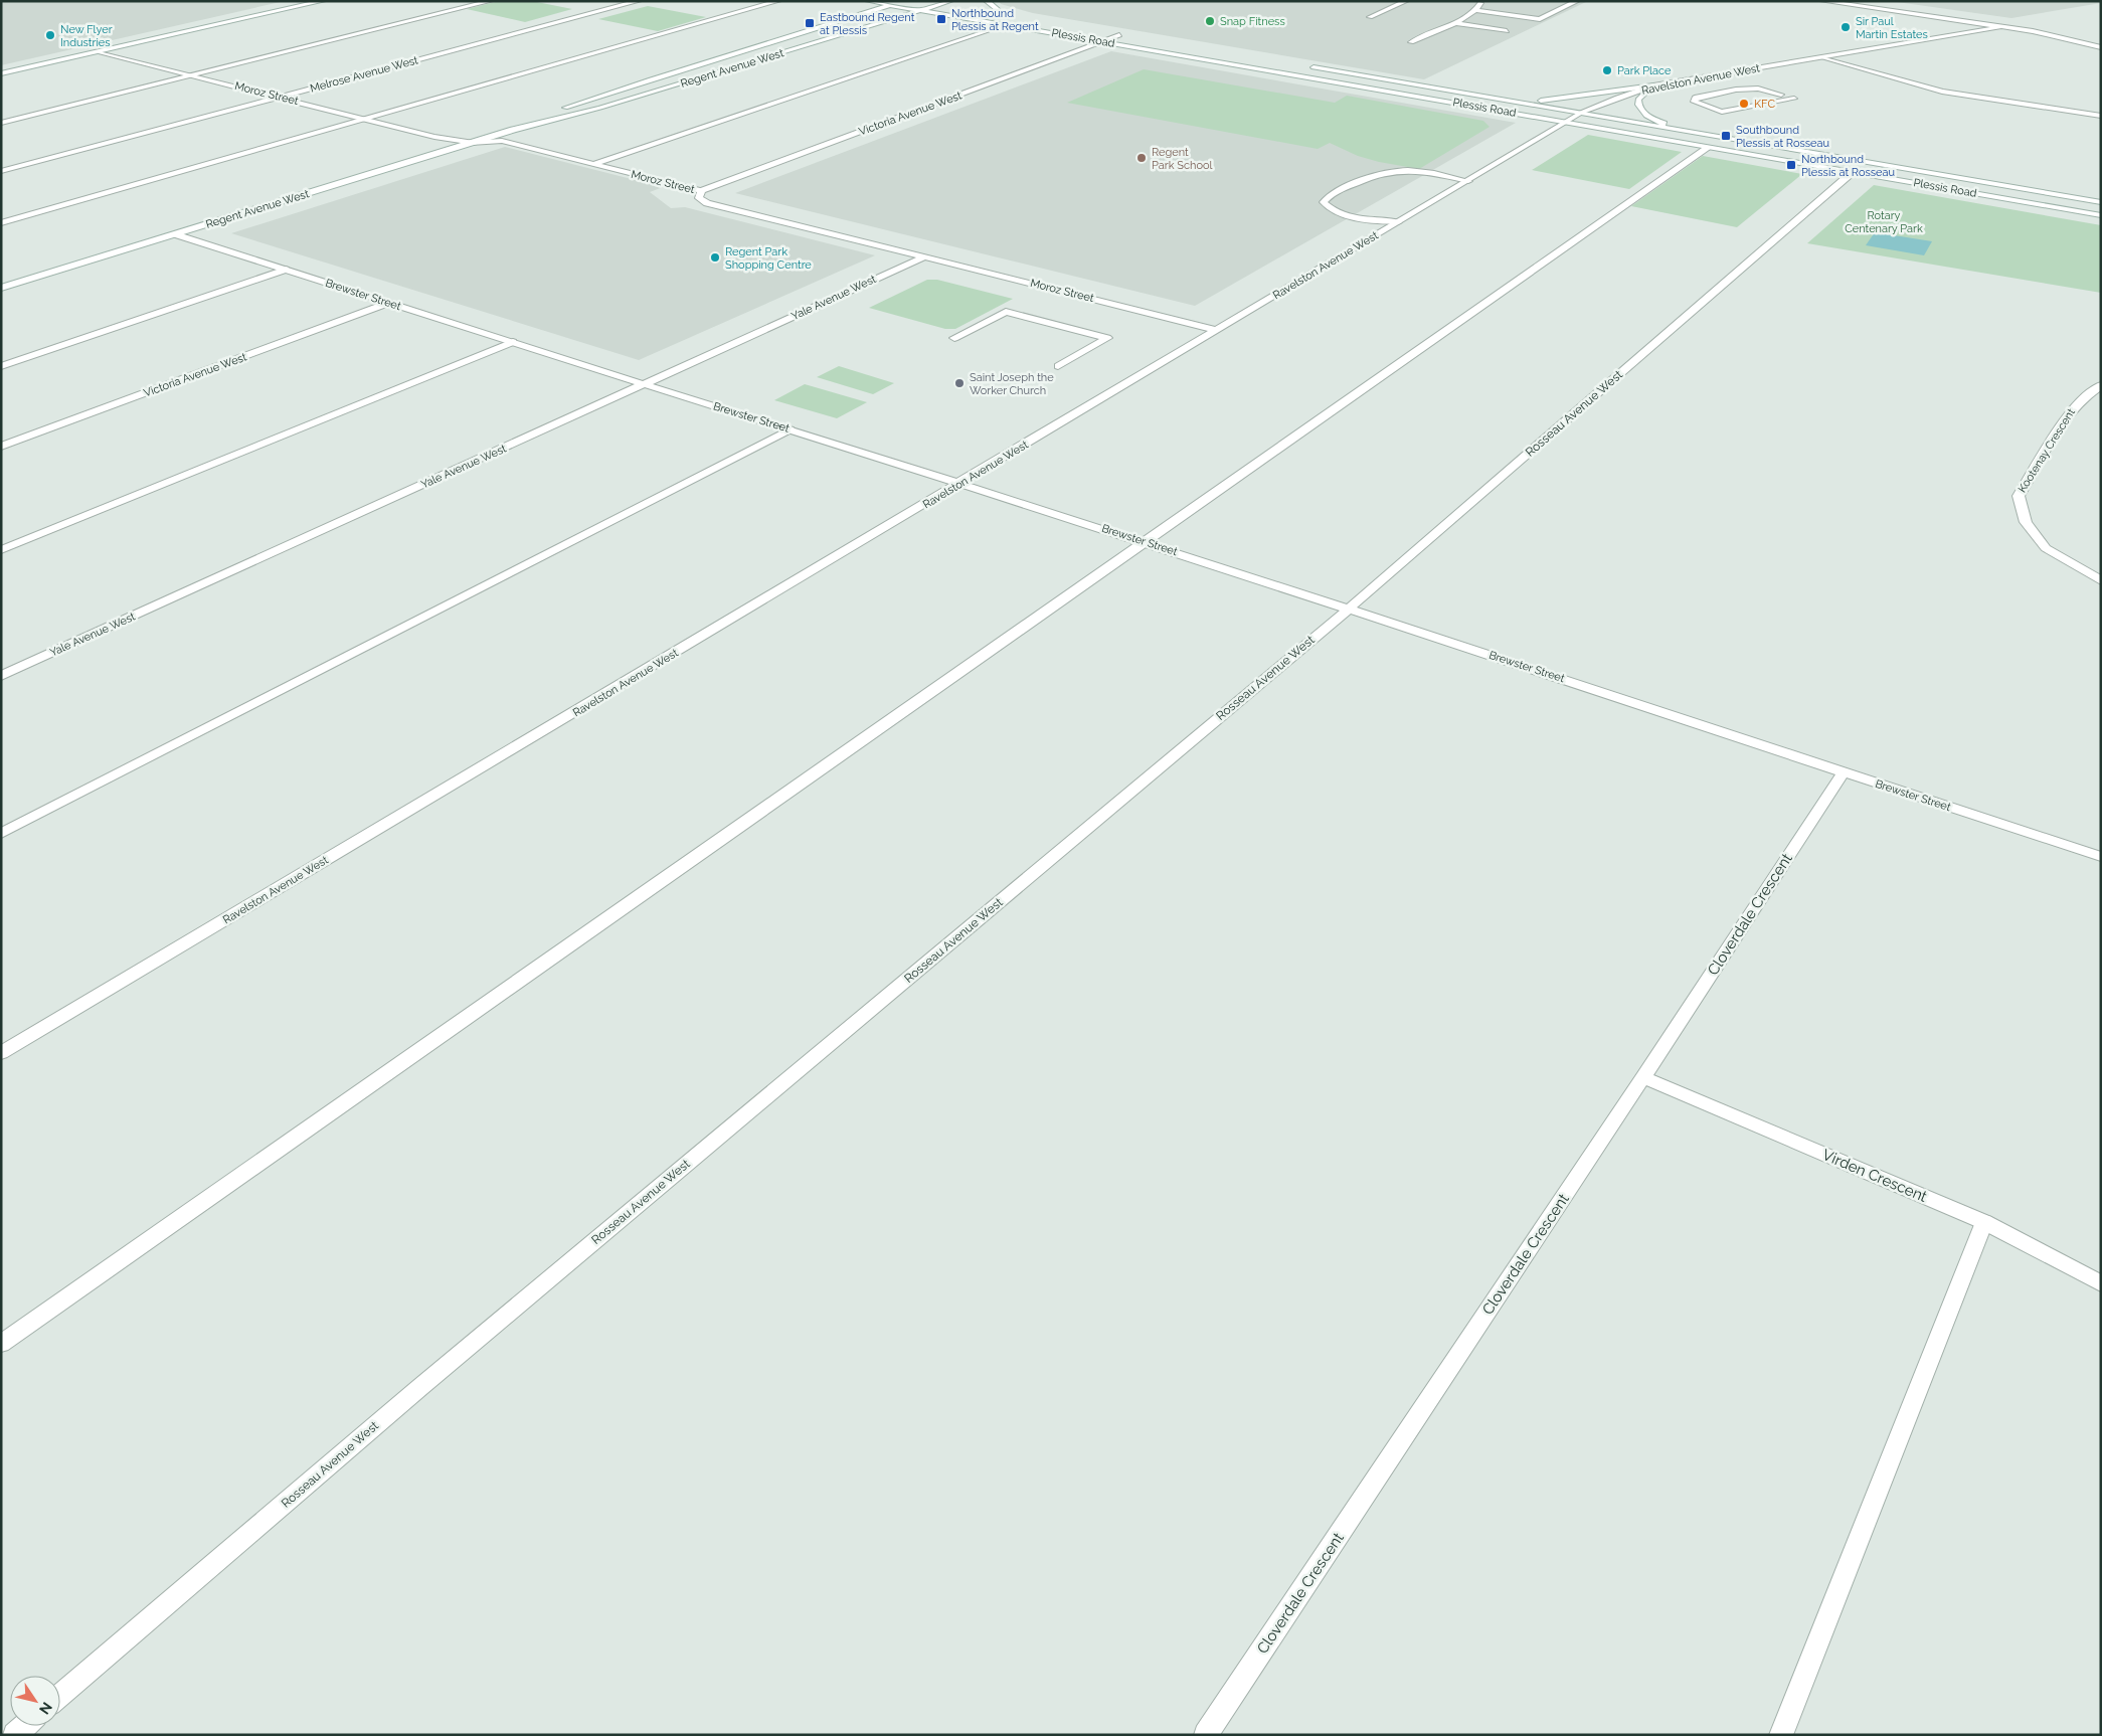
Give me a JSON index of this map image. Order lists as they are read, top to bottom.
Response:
{
  "streets": {
    "street": [
      "Plessis Road",
      "Regent Avenue West",
      "Melrose Avenue West",
      "Ravelston Avenue West",
      "Moroz Street",
      "Victoria Avenue West",
      "Brewster Street",
      "Yale Avenue West",
      "Rosseau Avenue West",
      "Kootenay Crescent",
      "Cloverdale Crescent",
      "Virden Crescent"
    ]
  },
  "crossings": [
    ["Plessis Road", "Regent Avenue West"],
    ["Plessis Road", "Ravelston Avenue West"],
    ["Plessis Road", "Victoria Avenue West"],
    ["Plessis Road", "Rosseau Avenue West"],
    ["Regent Avenue West", "Moroz Street"],
    ["Regent Avenue West", "Brewster Street"],
    ["Melrose Avenue West", "Moroz Street"],
    ["Ravelston Avenue West", "Moroz Street"],
    ["Ravelston Avenue West", "Brewster Street"],
    ["Moroz Street", "Victoria Avenue West"],
    ["Moroz Street", "Yale Avenue West"],
    ["Victoria Avenue West", "Brewster Street"],
    ["Brewster Street", "Yale Avenue West"],
    ["Brewster Street", "Rosseau Avenue West"],
    ["Brewster Street", "Cloverdale Crescent"],
    ["Cloverdale Crescent", "Virden Crescent"]
  ],
  "parks": ["Rotary Centenary Park"],
  "places": {
    "transit": [
      "Northbound Plessis at Regent",
      "Eastbound Regent at Plessis",
      "Southbound Plessis at Rosseau",
      "Northbound Plessis at Rosseau"
    ],
    "other": [
      "Snap Fitness",
      "Sir Paul Martin Estates",
      "New Flyer Industries",
      "Park Place",
      "KFC",
      "Regent Park School",
      "Regent Park Shopping Centre",
      "Saint Joseph the Worker Church"
    ]
  },
  "north": "bottom right"
}
